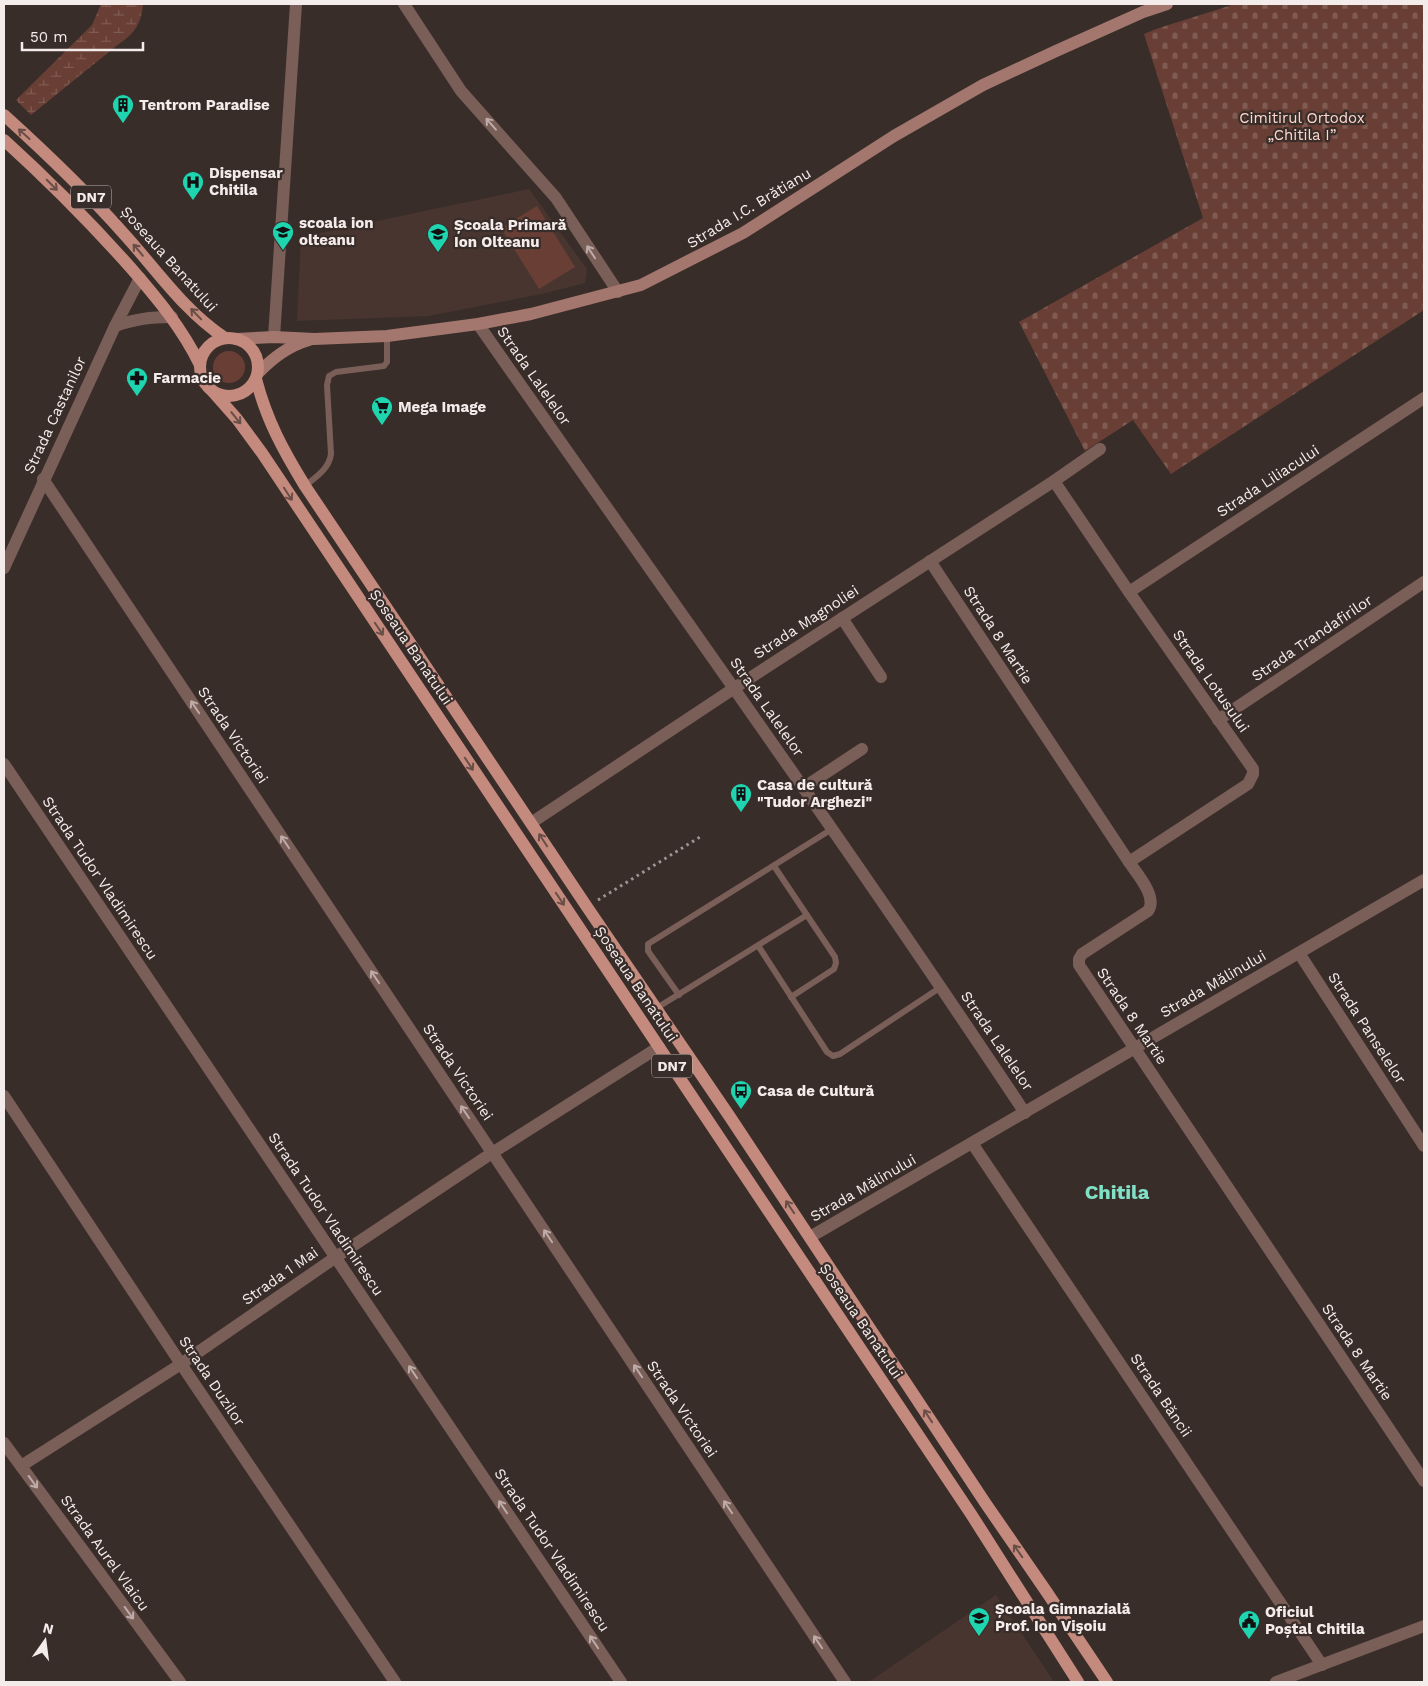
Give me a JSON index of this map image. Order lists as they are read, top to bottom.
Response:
{
  "streets": {
    "main road": ["DN7", "Strada I.C. Brătianu", "Șoseaua Banatului"],
    "street": [
      "Strada Lalelelor",
      "Strada Castanilor",
      "Strada Liliacului",
      "Strada Magnoliei",
      "Strada 8 Martie",
      "Strada Trandafirilor",
      "Strada Lotusului",
      "Strada Victoriei",
      "Strada Tudor Vladimirescu",
      "Strada Mălinului",
      "Strada Panselelor",
      "Strada 1 Mai",
      "Strada Duzilor",
      "Strada Băncii",
      "Strada Aurel Vlaicu"
    ]
  },
  "crossings": [
    ["DN7", "Strada I.C. Brătianu"],
    ["DN7", "Șoseaua Banatului"],
    ["DN7", "Strada Castanilor"],
    ["Strada I.C. Brătianu", "Șoseaua Banatului"],
    ["Strada I.C. Brătianu", "Strada Lalelelor"],
    ["Șoseaua Banatului", "Strada Magnoliei"],
    ["Șoseaua Banatului", "Strada Mălinului"],
    ["Șoseaua Banatului", "Strada 1 Mai"],
    ["Strada Lalelelor", "Strada Magnoliei"],
    ["Strada Lalelelor", "Strada Mălinului"],
    ["Strada Castanilor", "Strada Victoriei"],
    ["Strada Liliacului", "Strada Lotusului"],
    ["Strada Magnoliei", "Strada 8 Martie"],
    ["Strada Magnoliei", "Strada Lotusului"],
    ["Strada 8 Martie", "Strada Lotusului"],
    ["Strada 8 Martie", "Strada Mălinului"],
    ["Strada Trandafirilor", "Strada Lotusului"],
    ["Strada Victoriei", "Strada 1 Mai"],
    ["Strada Tudor Vladimirescu", "Strada 1 Mai"],
    ["Strada Mălinului", "Strada Panselelor"],
    ["Strada Mălinului", "Strada Băncii"],
    ["Strada 1 Mai", "Strada Duzilor"],
    ["Strada 1 Mai", "Strada Aurel Vlaicu"]
  ],
  "one_way": ["Strada Victoriei", "Strada Tudor Vladimirescu", "Strada Aurel Vlaicu"],
  "districts": ["Chitila"],
  "parks": ["Cimitirul Ortodox „Chitila I”"],
  "places": {
    "building": ["Tentrom Paradise", "Casa de cultură \"Tudor Arghezi\""],
    "hospital": ["Dispensar Chitila"],
    "school or university": ["scoala ion olteanu", "Școala Primară Ion Olteanu", "Școala Gimnazială Prof. Ion Vişoiu"],
    "pharmacy": ["Farmacie"],
    "supermarket": ["Mega Image"],
    "bus stop": ["Casa de Cultură"],
    "public building": ["Oficiul Poștal Chitila"]
  },
  "scale_bar": "50 m",
  "north": "top"
}
